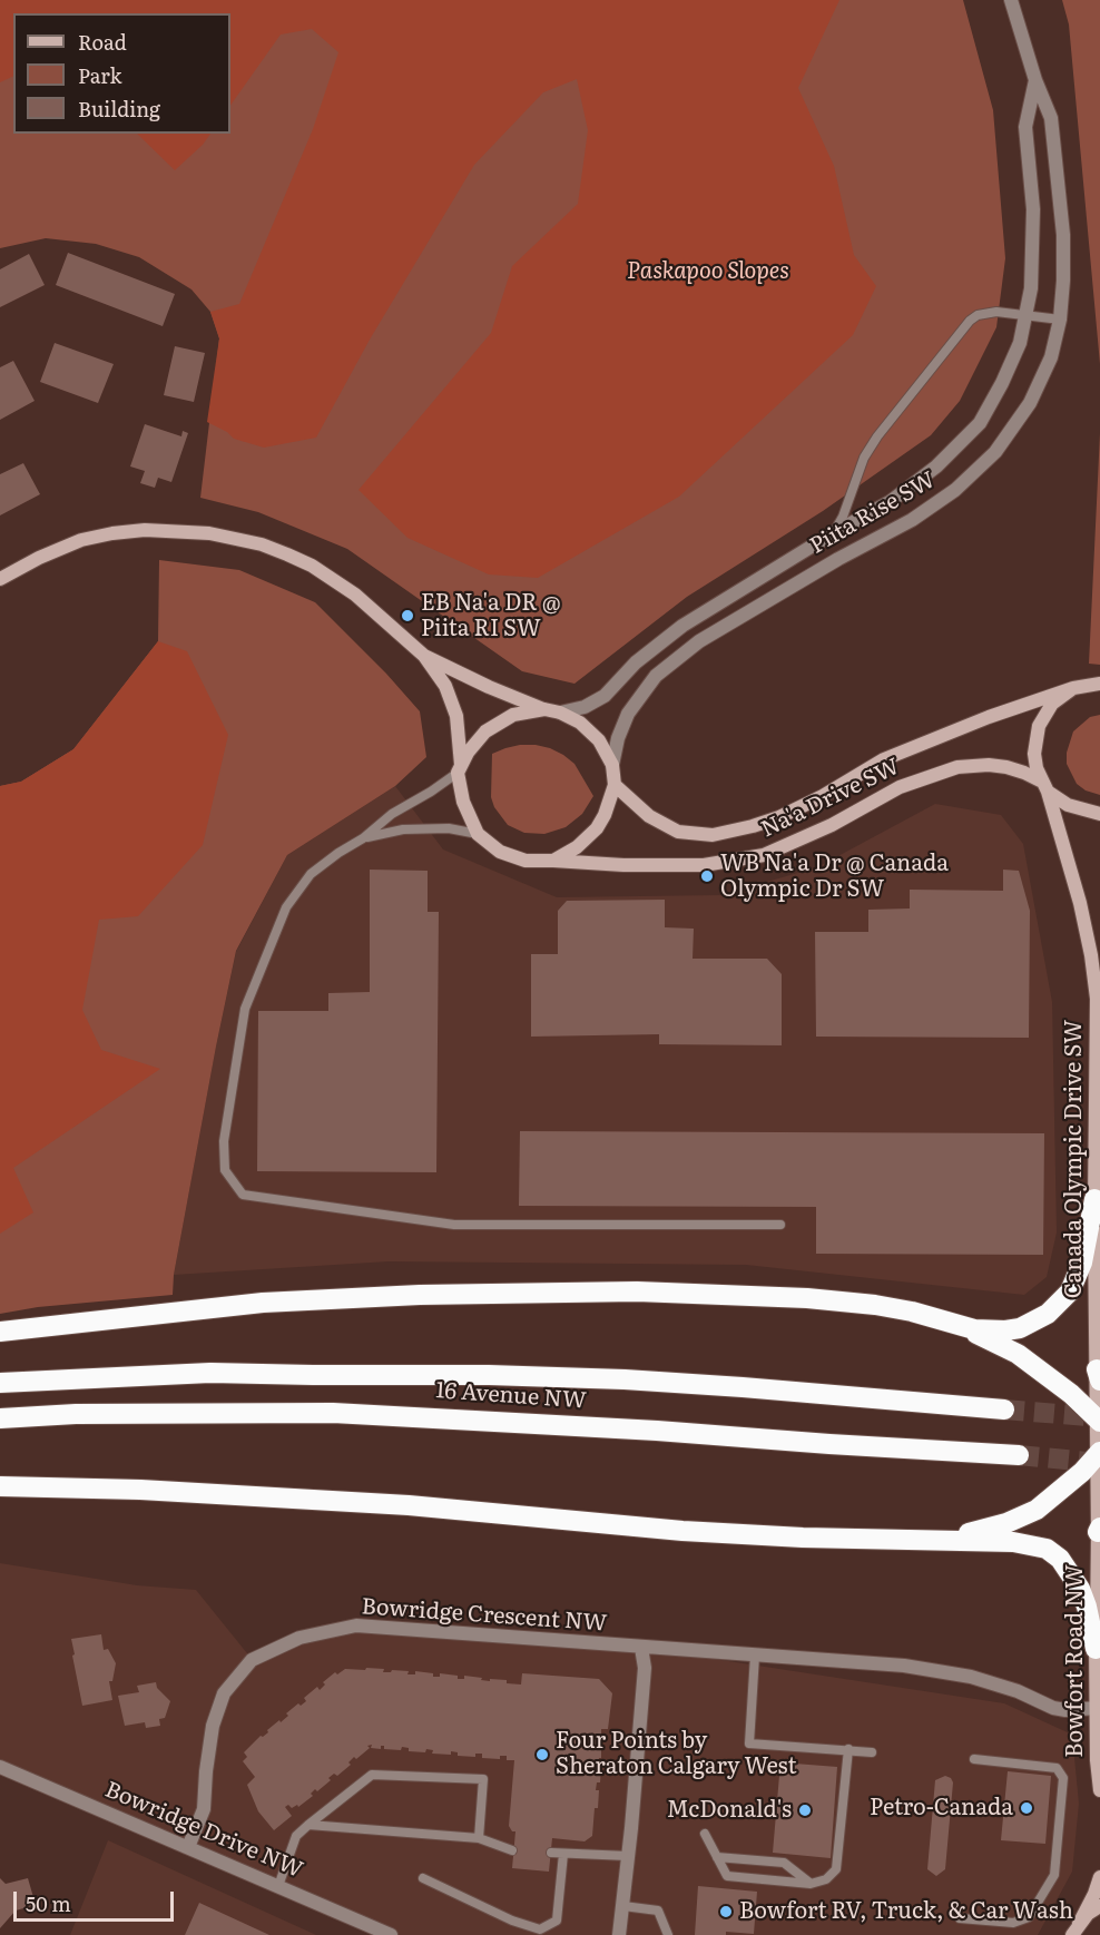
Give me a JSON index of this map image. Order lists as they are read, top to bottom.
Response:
{
  "streets": {
    "highway": ["16 Avenue NW"],
    "street": [
      "Piita Rise SW",
      "Na'a Drive SW",
      "Canada Olympic Drive SW",
      "Bowridge Crescent NW",
      "Bowfort Road NW",
      "Bowridge Drive NW"
    ]
  },
  "crossings": [
    ["Piita Rise SW", "Na'a Drive SW"],
    ["Na'a Drive SW", "Canada Olympic Drive SW"],
    ["Canada Olympic Drive SW", "Bowfort Road NW"],
    ["Bowridge Crescent NW", "Bowfort Road NW"],
    ["Bowridge Crescent NW", "Bowridge Drive NW"]
  ],
  "parks": ["Paskapoo Slopes"],
  "places": [
    "EB Na'a DR @ Piita RI SW",
    "WB Na'a Dr @ Canada Olympic Dr SW",
    "Four Points by Sheraton Calgary West",
    "Petro-Canada",
    "McDonald's",
    "Bowfort RV, Truck, & Car Wash"
  ],
  "legend": ["Road", "Park", "Building"],
  "scale_bar": "50 m"
}
